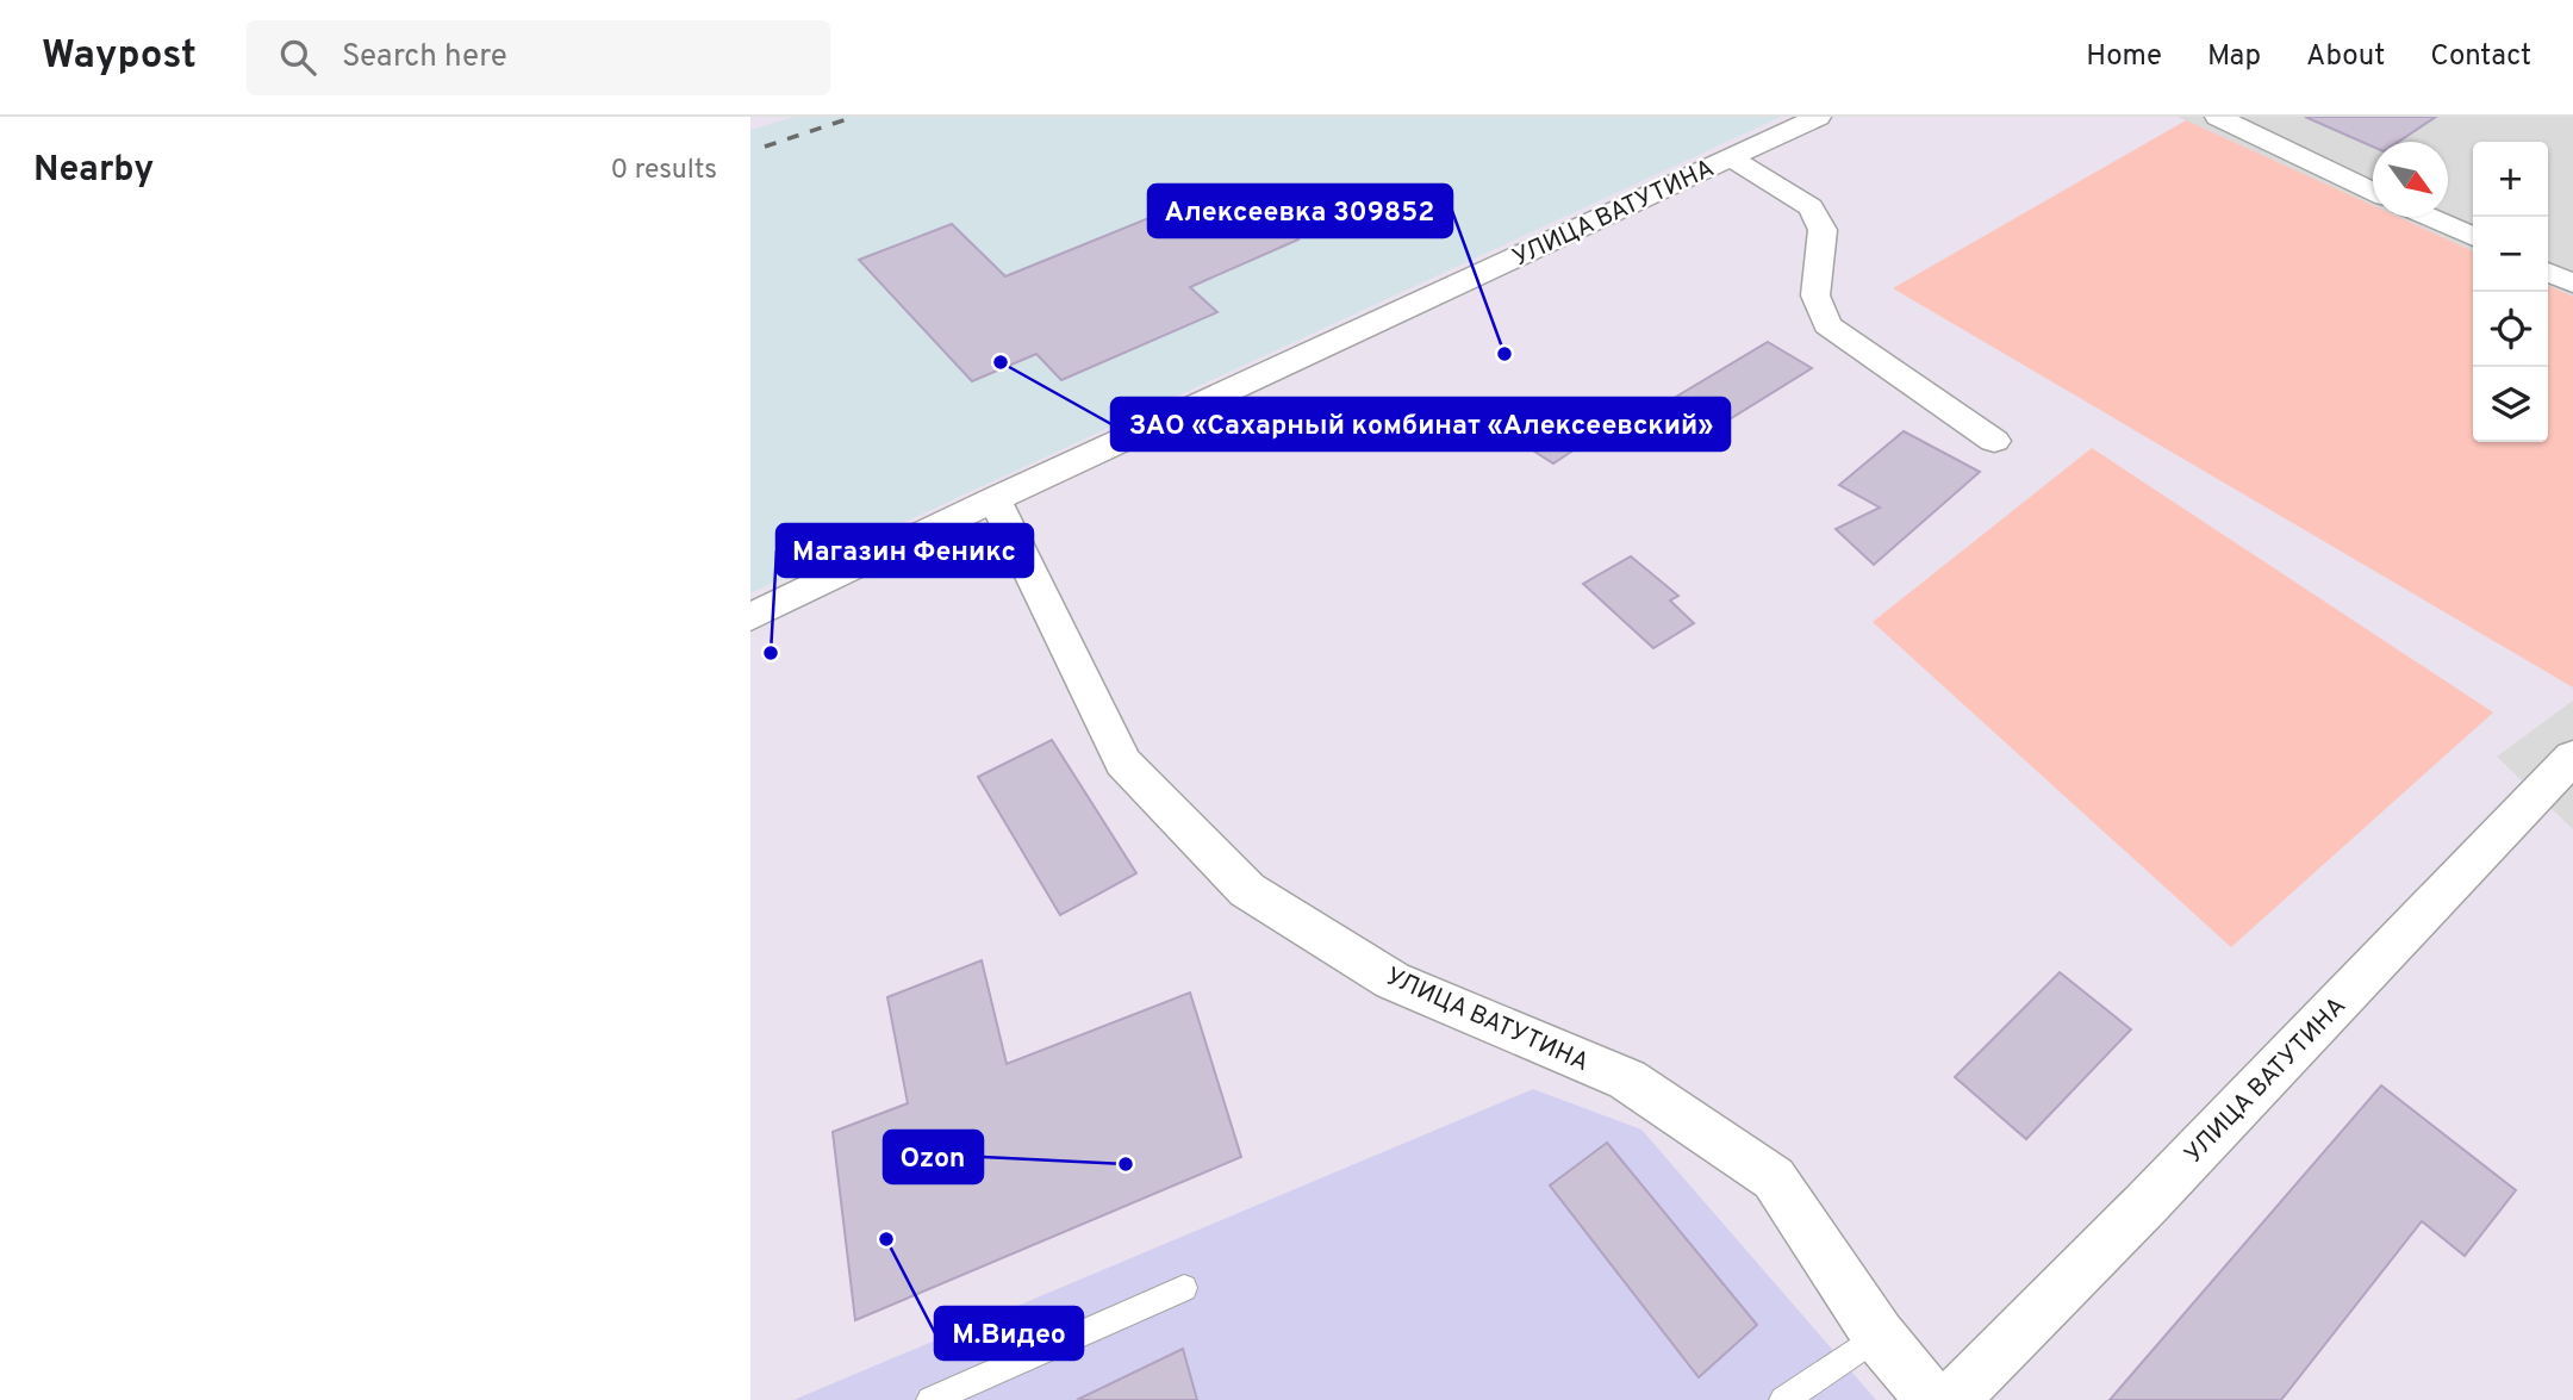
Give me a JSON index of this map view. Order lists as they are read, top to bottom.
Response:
{
  "streets": {
    "street": ["УЛИЦА ВАТУТИНА"]
  },
  "places": [
    "Алексеевка 309852",
    "ЗАО «Сахарный комбинат «Алексеевский»",
    "Магазин Феникс",
    "Ozon",
    "М.Видео"
  ],
  "north": "bottom right",
  "page": {
    "header": "Waypost",
    "search": "Search here",
    "nav": [
      "Home",
      "Map",
      "About",
      "Contact"
    ],
    "heading": ["Nearby", "0 results"],
    "map_buttons": ["+", "−"]
  }
}
